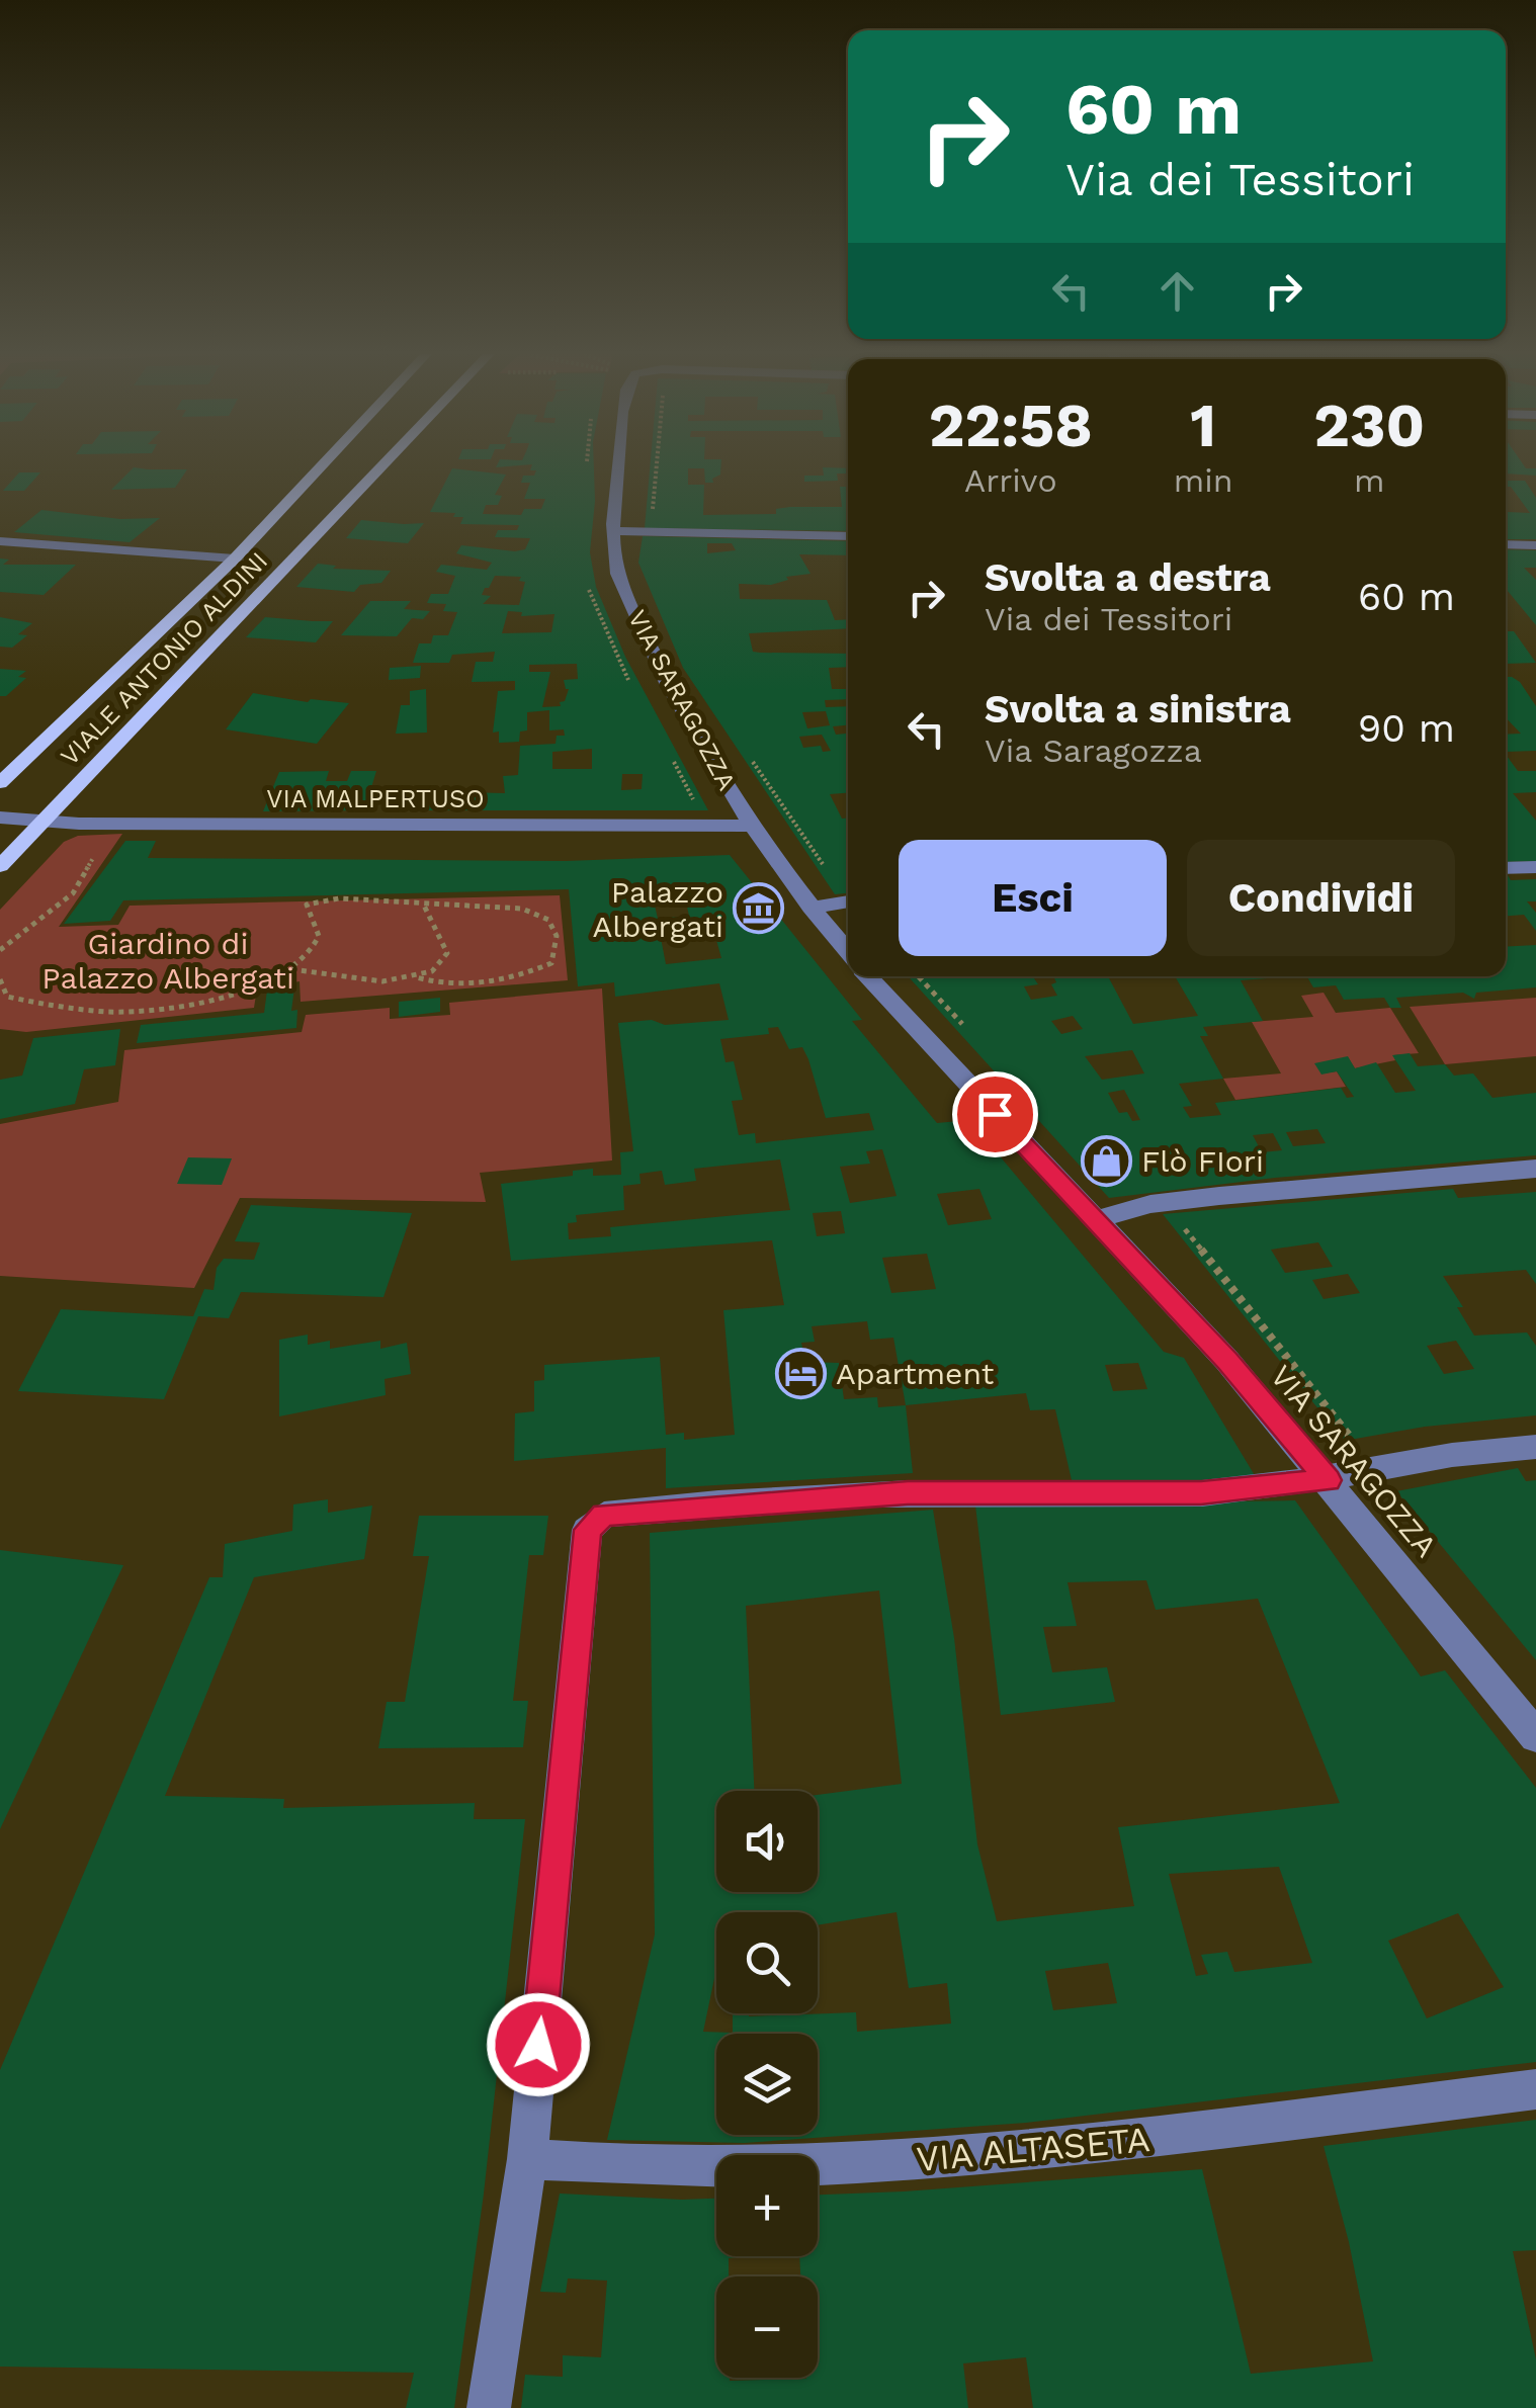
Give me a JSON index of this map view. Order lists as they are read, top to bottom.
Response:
{
  "streets": {
    "main road": ["VIALE ANTONIO ALDINI"],
    "street": ["VIA SARAGOZZA", "VIA MALPERTUSO", "VIA ALTASETA"]
  },
  "crossings": [
    ["VIALE ANTONIO ALDINI", "VIA MALPERTUSO"],
    ["VIA SARAGOZZA", "VIA MALPERTUSO"]
  ],
  "parks": ["Giardino di Palazzo Albergati"],
  "places": {
    "museum": ["Palazzo Albergati"],
    "shop": ["Flò FIori"],
    "hotel": ["Apartment"]
  },
  "page": {
    "turn": ["60 m", "Via dei Tessitori"],
    "eta": [
      "22:58",
      "Arrivo",
      "1",
      "min",
      "230",
      "m"
    ],
    "list": [
      {
        "name": "Svolta a destra",
        "note": "Via dei Tessitori",
        "value": "60 m"
      },
      {
        "name": "Svolta a sinistra",
        "note": "Via Saragozza",
        "value": "90 m"
      }
    ],
    "buttons": ["Esci", "Condividi"],
    "map_buttons": ["+", "−"]
  }
}
